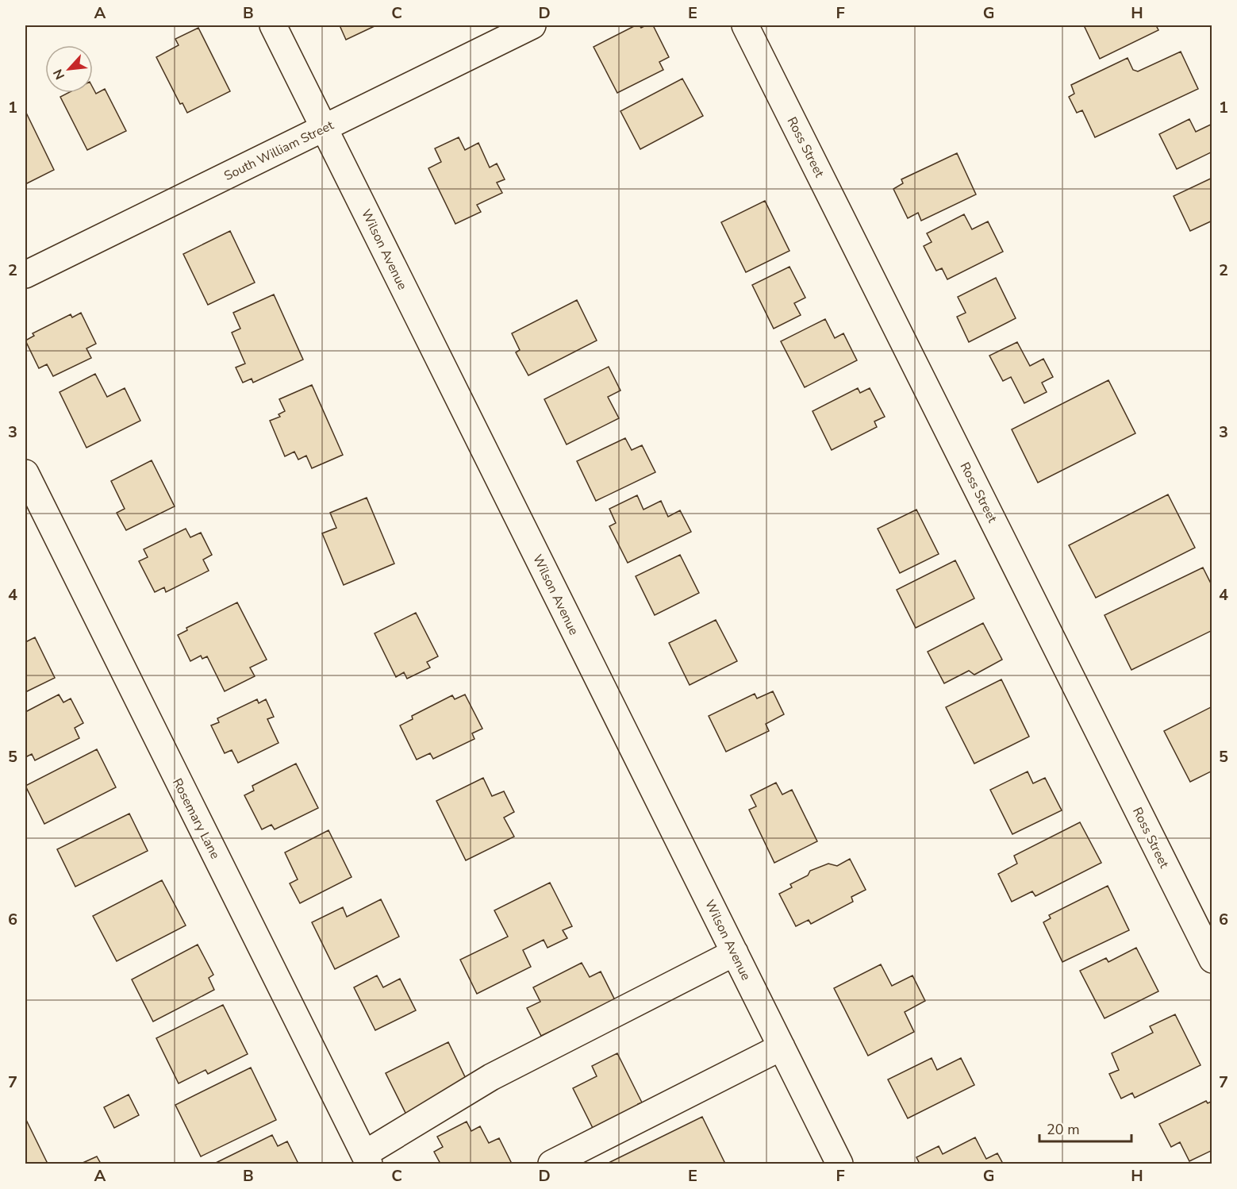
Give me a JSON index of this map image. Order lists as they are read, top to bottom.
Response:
{
  "streets": {
    "street": [
      "Ross Street",
      "South William Street",
      "Wilson Avenue",
      "Rosemary Lane"
    ]
  },
  "crossings": [
    ["South William Street", "Wilson Avenue"]
  ],
  "scale_bar": "20 m",
  "north": "bottom left",
  "grid": {
    "columns": [
      "A",
      "B",
      "C",
      "D",
      "E",
      "F",
      "G",
      "H"
    ],
    "rows": [
      "1",
      "2",
      "3",
      "4",
      "5",
      "6",
      "7"
    ]
  }
}
